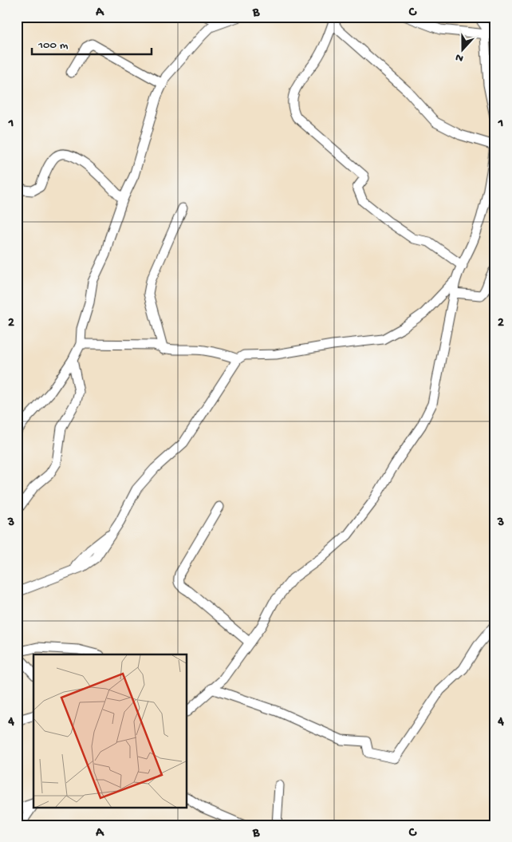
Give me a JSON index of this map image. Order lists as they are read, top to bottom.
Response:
{
  "scale_bar": "100 m",
  "north": "bottom",
  "grid": {
    "columns": ["A", "B", "C"],
    "rows": [
      "1",
      "2",
      "3",
      "4"
    ]
  }
}
